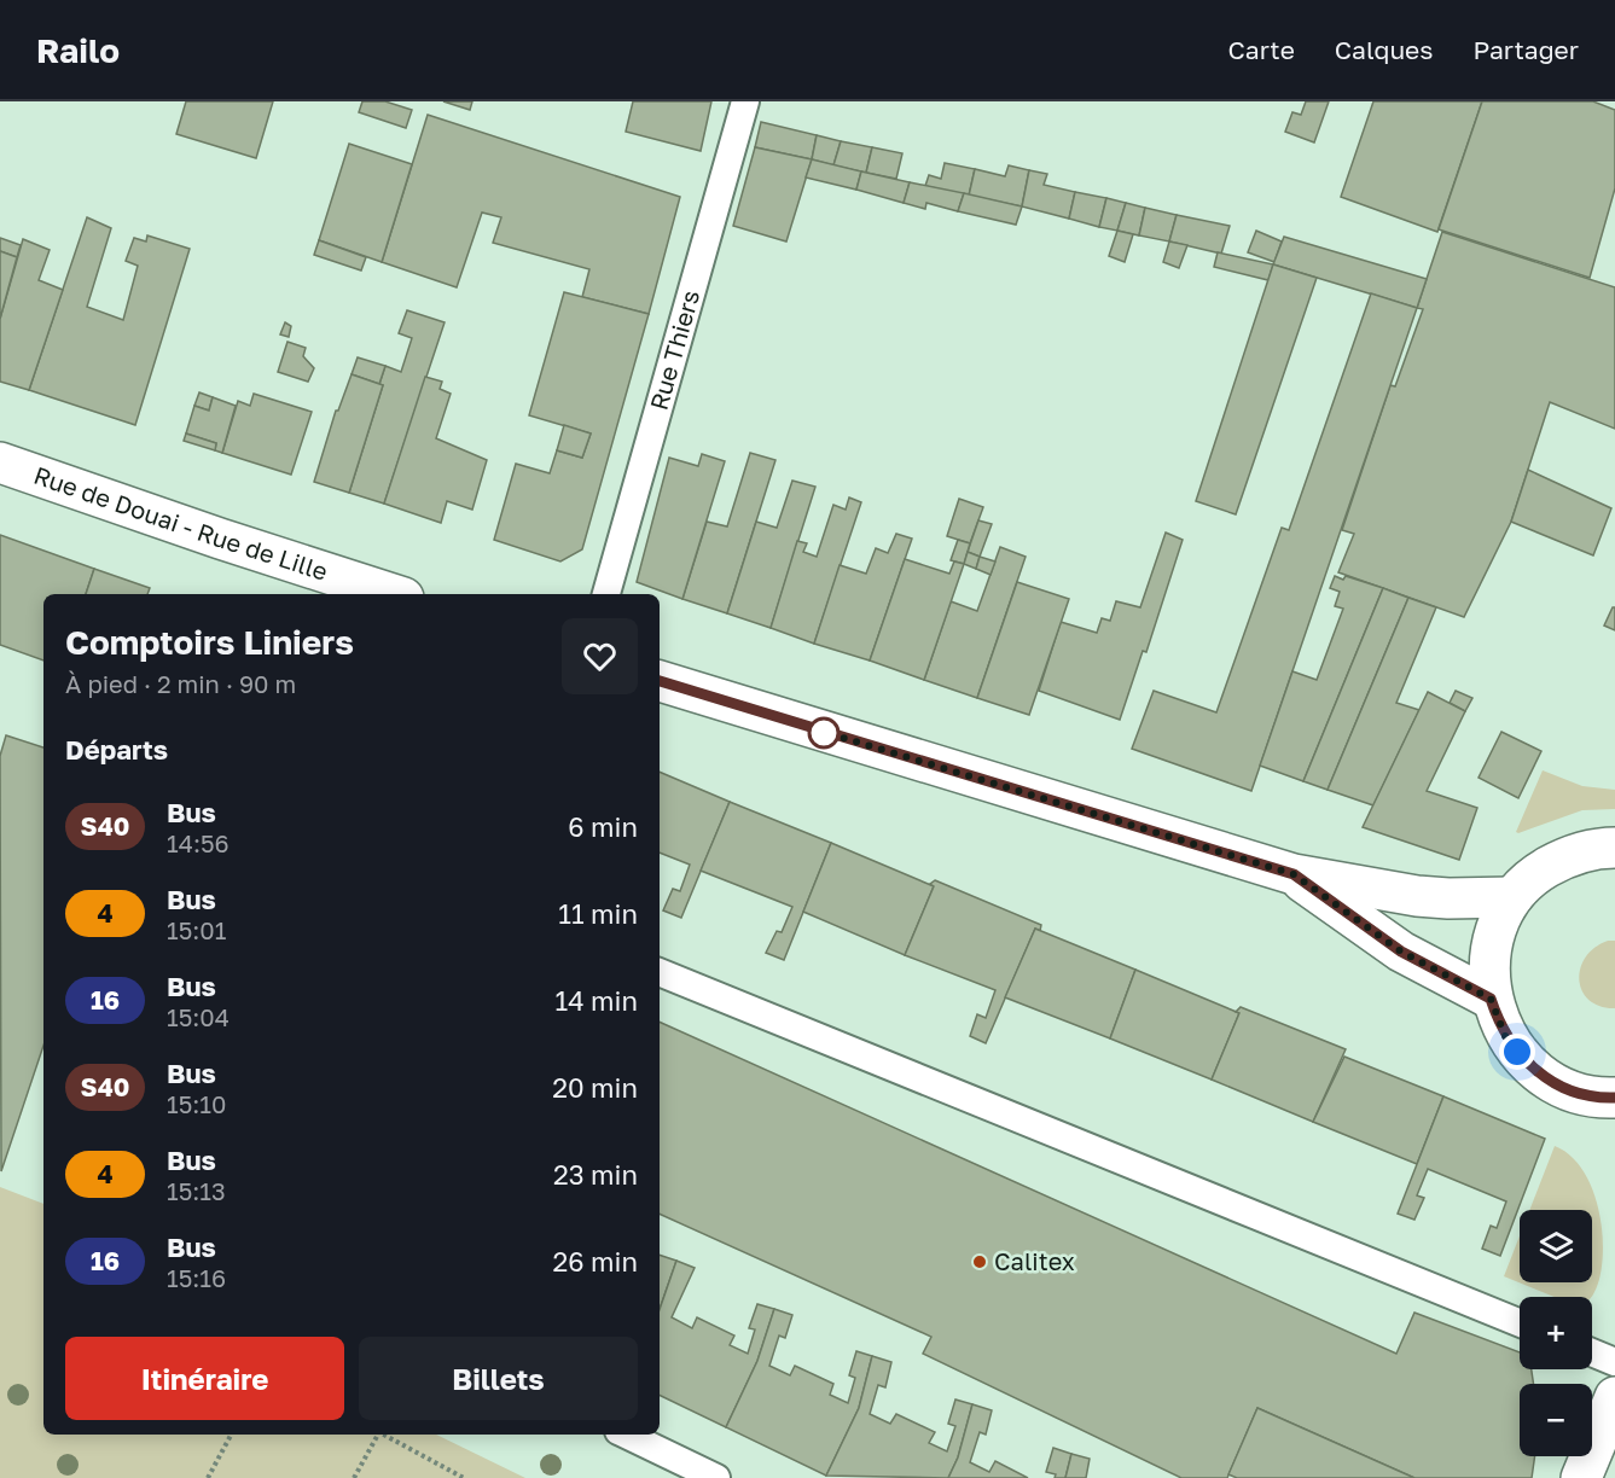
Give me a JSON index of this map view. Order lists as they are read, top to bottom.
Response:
{
  "streets": {
    "main road": ["Rue de Douai - Rue de Lille"],
    "lane": ["Rue Thiers"]
  },
  "places": ["Calitex"],
  "lines": ["bus line S40"],
  "page": {
    "header": "Railo",
    "nav": ["Carte", "Calques", "Partager"],
    "heading": [
      ["Comptoirs Liniers", "À pied · 2 min · 90 m"],
      "Départs"
    ],
    "list": [
      {
        "mark": "S40",
        "name": "Bus",
        "note": "14:56",
        "value": "6 min"
      },
      {
        "mark": "4",
        "name": "Bus",
        "note": "15:01",
        "value": "11 min"
      },
      {
        "mark": "16",
        "name": "Bus",
        "note": "15:04",
        "value": "14 min"
      },
      {
        "mark": "S40",
        "name": "Bus",
        "note": "15:10",
        "value": "20 min"
      },
      {
        "mark": "4",
        "name": "Bus",
        "note": "15:13",
        "value": "23 min"
      },
      {
        "mark": "16",
        "name": "Bus",
        "note": "15:16",
        "value": "26 min"
      }
    ],
    "map_buttons": ["+", "−"],
    "buttons": ["Itinéraire", "Billets"]
  }
}
